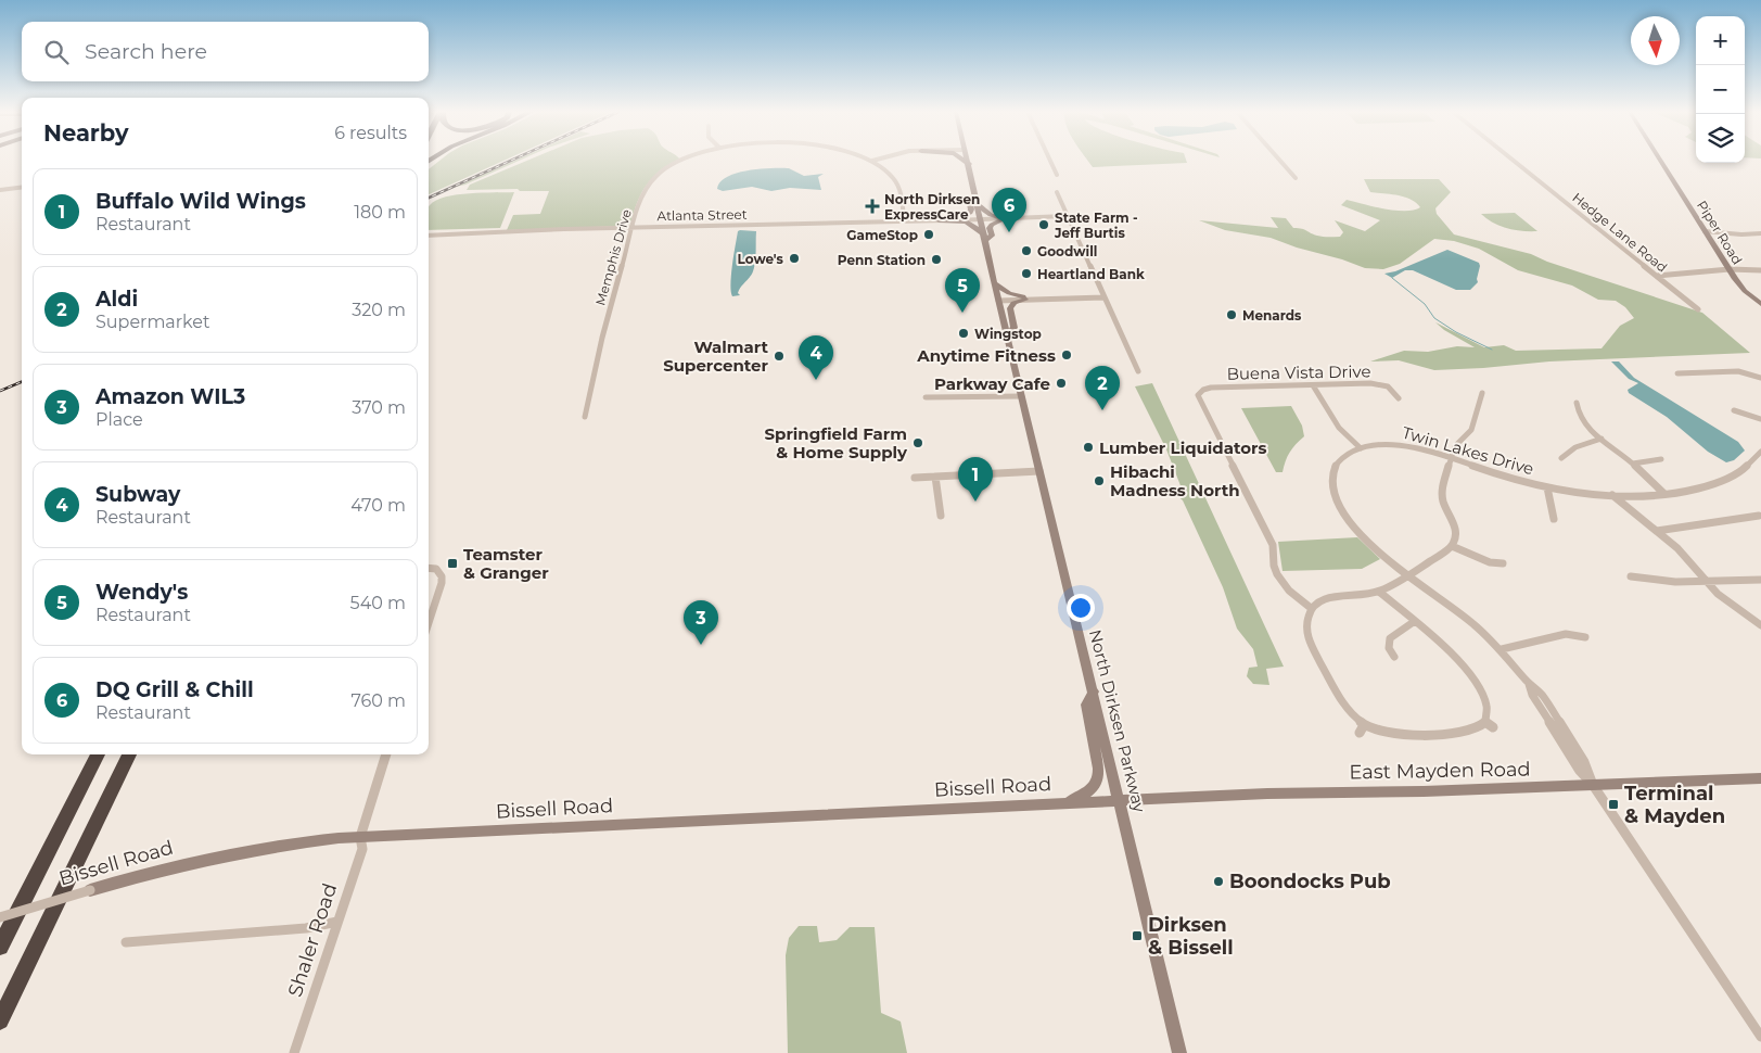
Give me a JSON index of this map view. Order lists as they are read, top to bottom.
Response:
{
  "streets": {
    "street": [
      "Atlanta Street",
      "Hedge Lane Road",
      "Piper Road",
      "Memphis Drive",
      "Buena Vista Drive",
      "Twin Lakes Drive",
      "North Dirksen Parkway",
      "East Mayden Road",
      "Bissell Road",
      "Shaler Road"
    ]
  },
  "crossings": [
    ["Atlanta Street", "Memphis Drive"],
    ["Atlanta Street", "North Dirksen Parkway"],
    ["Twin Lakes Drive", "East Mayden Road"],
    ["North Dirksen Parkway", "East Mayden Road"],
    ["North Dirksen Parkway", "Bissell Road"],
    ["East Mayden Road", "Bissell Road"],
    ["Bissell Road", "Shaler Road"]
  ],
  "places": {
    "health": ["North Dirksen ExpressCare"],
    "other": [
      "State Farm - Jeff Burtis",
      "GameStop",
      "Goodwill",
      "Lowe's",
      "Penn Station",
      "Heartland Bank",
      "Menards",
      "Wingstop",
      "Anytime Fitness",
      "Walmart Supercenter",
      "Parkway Cafe",
      "Springfield Farm & Home Supply",
      "Lumber Liquidators",
      "Hibachi Madness North",
      "Boondocks Pub"
    ],
    "transit": ["Teamster & Granger", "Terminal & Mayden", "Dirksen & Bissell"]
  },
  "north": "bottom",
  "page": {
    "map_buttons": ["+", "−"],
    "search": "Search here",
    "heading": ["Nearby", "6 results"],
    "list": [
      {
        "mark": "1",
        "name": "Buffalo Wild Wings",
        "note": "Restaurant",
        "value": "180 m"
      },
      {
        "mark": "2",
        "name": "Aldi",
        "note": "Supermarket",
        "value": "320 m"
      },
      {
        "mark": "3",
        "name": "Amazon WIL3",
        "note": "Place",
        "value": "370 m"
      },
      {
        "mark": "4",
        "name": "Subway",
        "note": "Restaurant",
        "value": "470 m"
      },
      {
        "mark": "5",
        "name": "Wendy's",
        "note": "Restaurant",
        "value": "540 m"
      },
      {
        "mark": "6",
        "name": "DQ Grill & Chill",
        "note": "Restaurant",
        "value": "760 m"
      }
    ],
    "pins": [
      "6",
      "5",
      "4",
      "2",
      "1",
      "3"
    ]
  }
}
